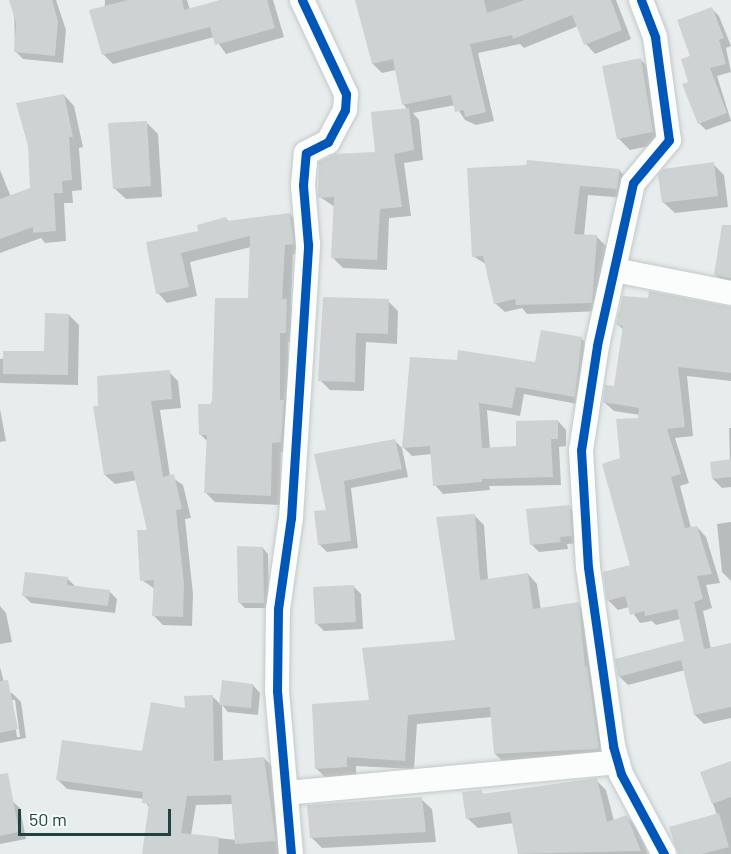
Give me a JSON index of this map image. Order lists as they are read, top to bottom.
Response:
{
  "scale_bar": "50 m"
}
